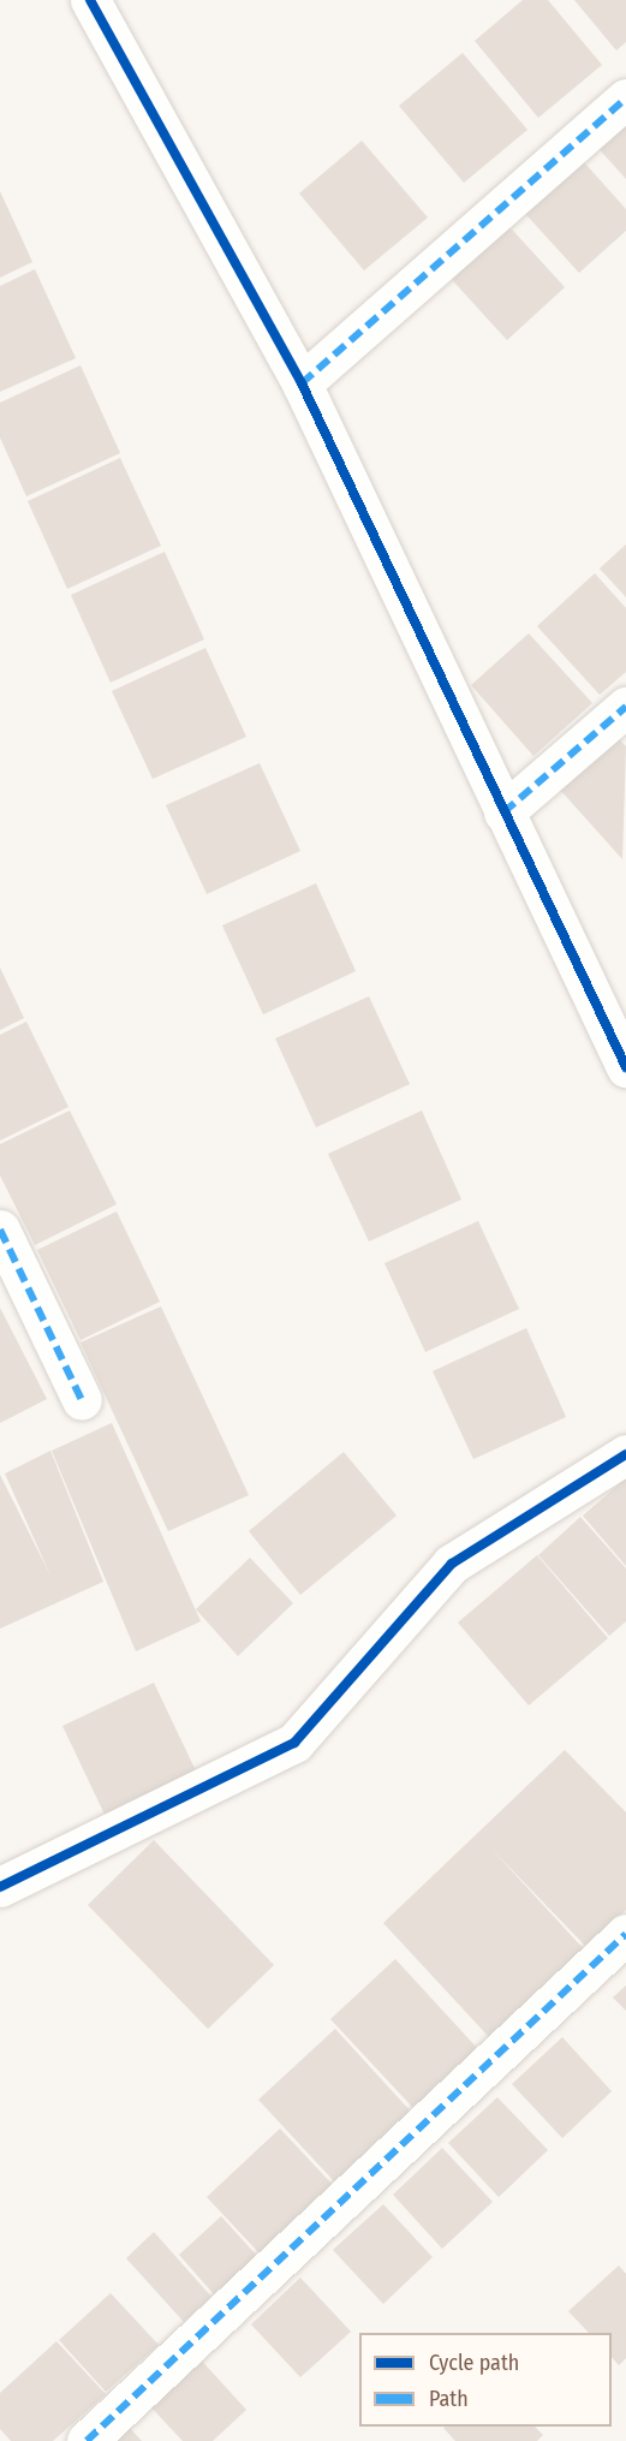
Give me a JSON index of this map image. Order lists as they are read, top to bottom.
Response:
{
  "legend": ["Cycle path", "Path"]
}
